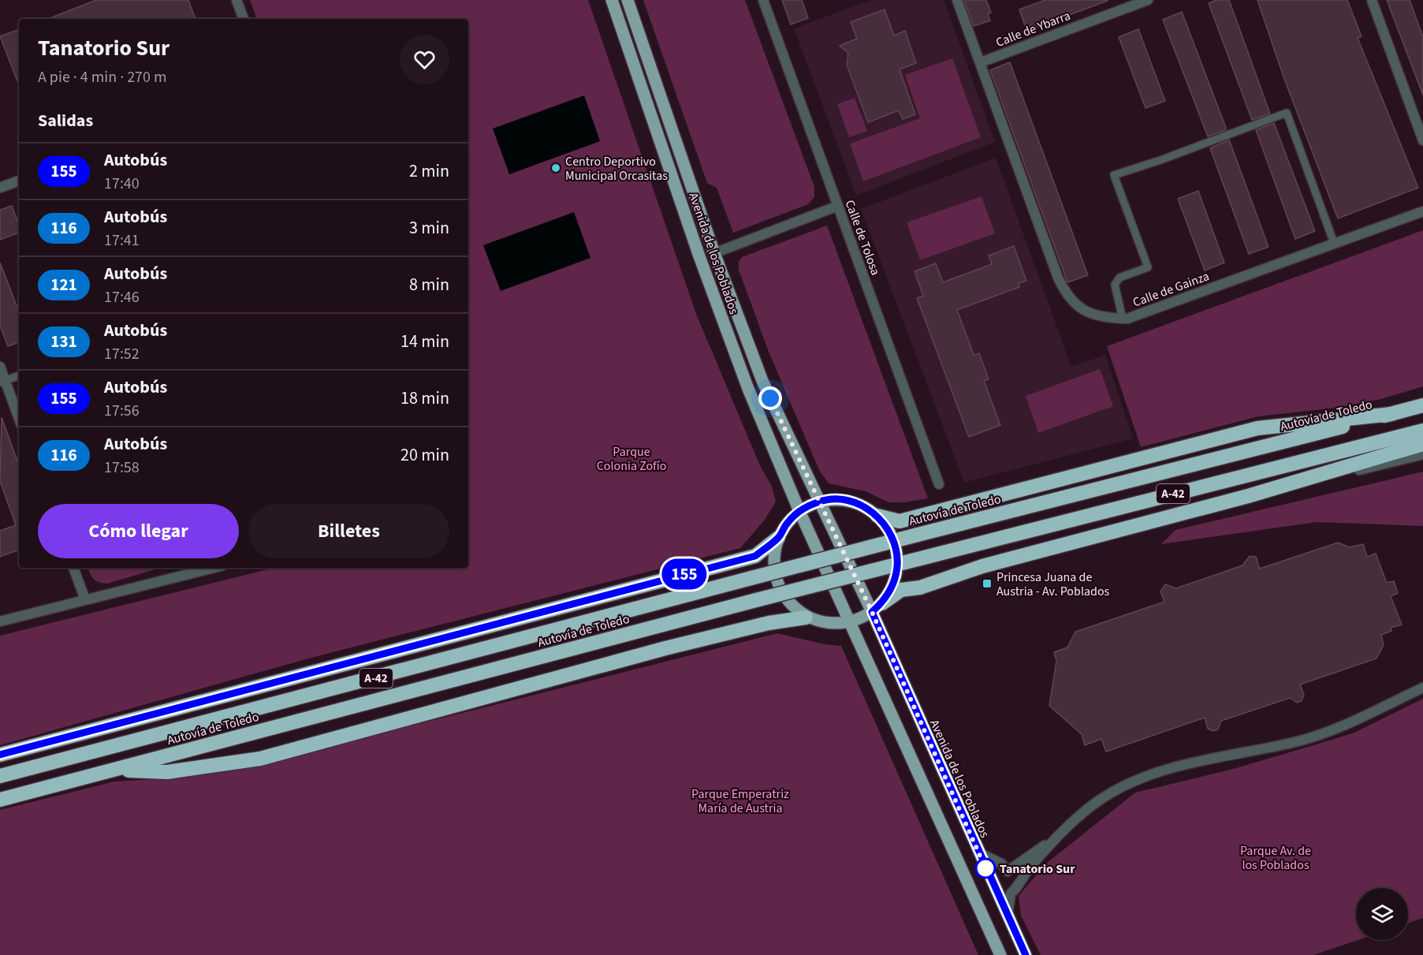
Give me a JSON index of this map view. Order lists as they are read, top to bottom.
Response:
{
  "streets": {
    "highway": ["Autovía de Toledo", "A-42"],
    "main road": ["Avenida de los Poblados"],
    "street": ["Calle de Ybarra", "Calle de Tolosa", "Calle de Gainza"]
  },
  "crossings": [
    ["Calle de Ybarra", "Calle de Gainza"]
  ],
  "parks": ["Parque Colonia Zofío", "Parque Emperatriz María de Austria", "Parque Av. de los Poblados"],
  "places": {
    "other": ["Centro Deportivo Municipal Orcasitas", "Tanatorio Sur"],
    "transit": ["Princesa Juana de Austria - Av. Poblados"]
  },
  "lines": ["bus line 155"],
  "page": {
    "on_map": "155",
    "heading": [
      ["Tanatorio Sur", "A pie · 4 min · 270 m"],
      "Salidas"
    ],
    "list": [
      {
        "mark": "155",
        "name": "Autobús",
        "note": "17:40",
        "value": "2 min"
      },
      {
        "mark": "116",
        "name": "Autobús",
        "note": "17:41",
        "value": "3 min"
      },
      {
        "mark": "121",
        "name": "Autobús",
        "note": "17:46",
        "value": "8 min"
      },
      {
        "mark": "131",
        "name": "Autobús",
        "note": "17:52",
        "value": "14 min"
      },
      {
        "mark": "155",
        "name": "Autobús",
        "note": "17:56",
        "value": "18 min"
      },
      {
        "mark": "116",
        "name": "Autobús",
        "note": "17:58",
        "value": "20 min"
      }
    ],
    "buttons": ["Cómo llegar", "Billetes"]
  }
}
